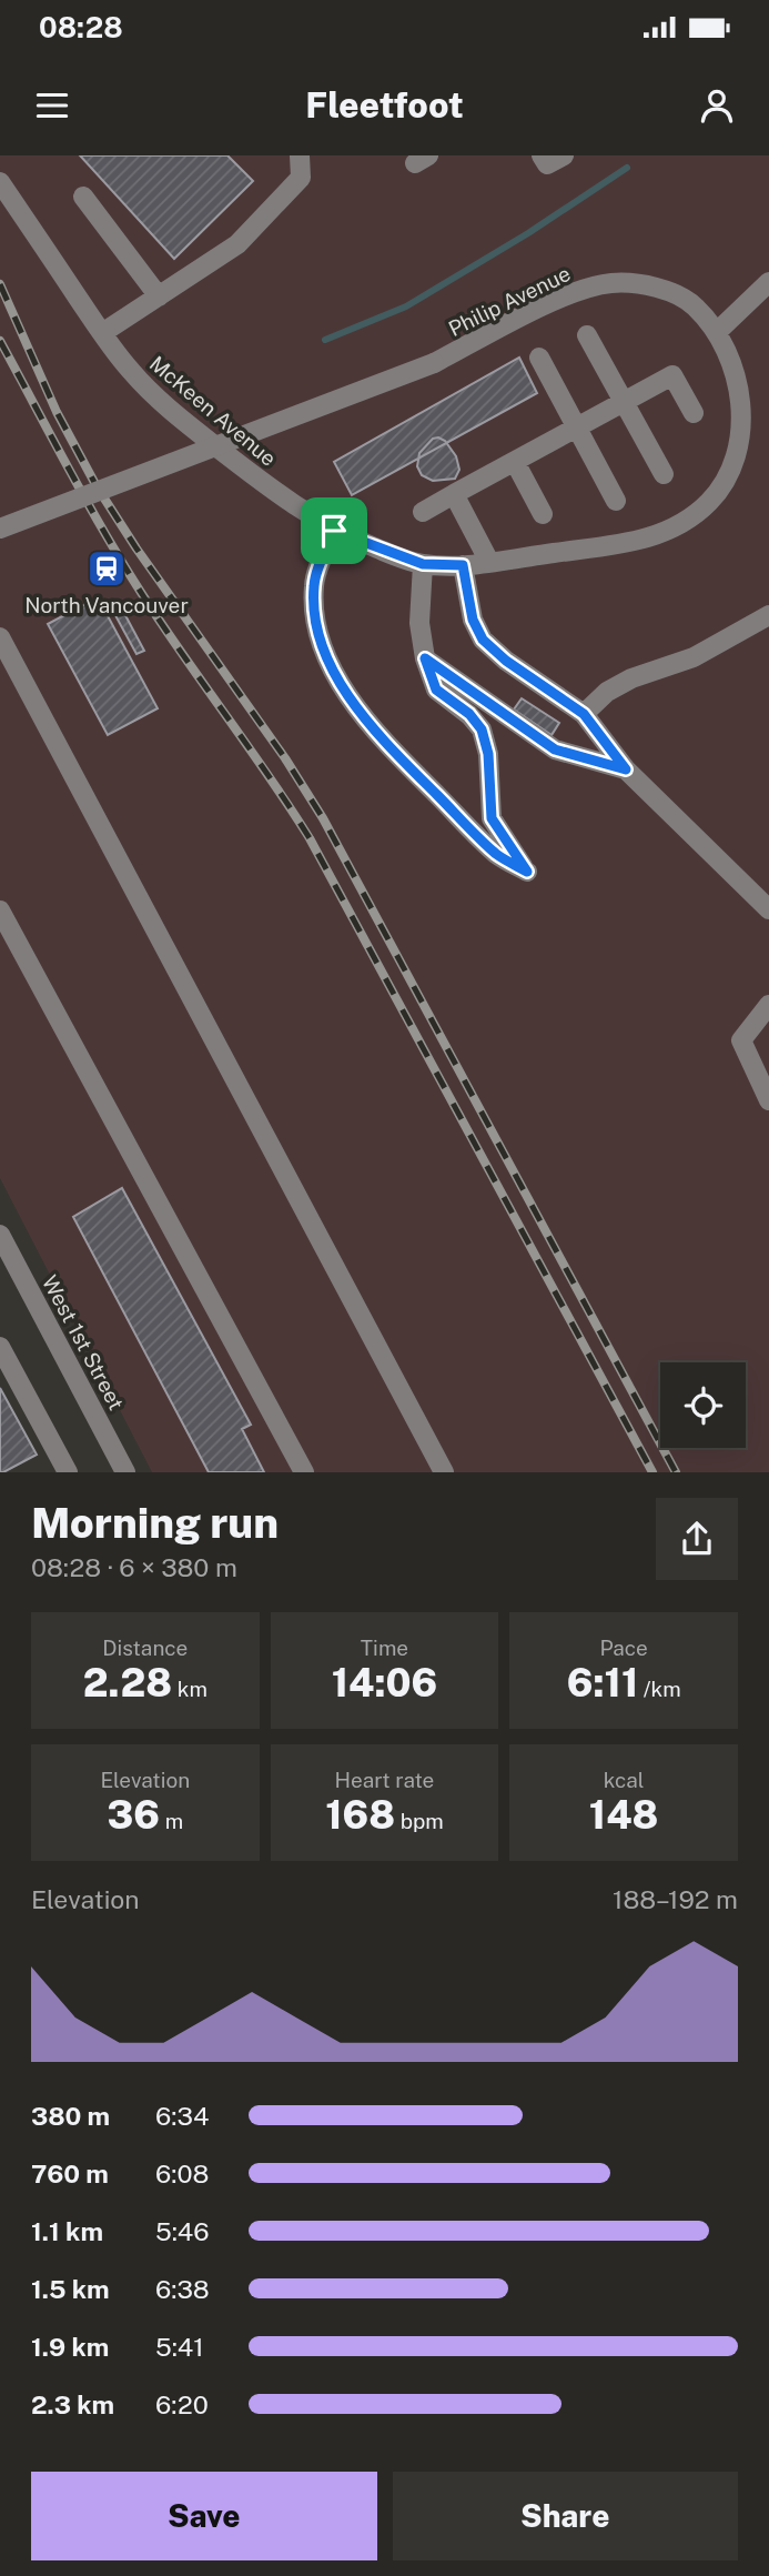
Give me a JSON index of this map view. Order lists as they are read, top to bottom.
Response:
{
  "streets": {
    "street": ["Philip Avenue", "McKeen Avenue", "West 1st Street"]
  },
  "crossings": [
    ["Philip Avenue", "McKeen Avenue"]
  ],
  "places": {
    "station": ["North Vancouver"]
  },
  "page": {
    "status": "08:28",
    "header": "Fleetfoot",
    "heading": ["Morning run", "08:28 · 6 × 380 m"],
    "stats": [
      ["Distance", "2.28 km"],
      ["Time", "14:06"],
      ["Pace", "6:11 /km"],
      ["Elevation", "36 m"],
      ["Heart rate", "168 bpm"],
      ["kcal", "148"]
    ],
    "chart": ["Elevation", "188–192 m"],
    "list": [
      {
        "name": "380 m",
        "note": "6:34"
      },
      {
        "name": "760 m",
        "note": "6:08"
      },
      {
        "name": "1.1 km",
        "note": "5:46"
      },
      {
        "name": "1.5 km",
        "note": "6:38"
      },
      {
        "name": "1.9 km",
        "note": "5:41"
      },
      {
        "name": "2.3 km",
        "note": "6:20"
      }
    ],
    "buttons": ["Save", "Share"]
  }
}
